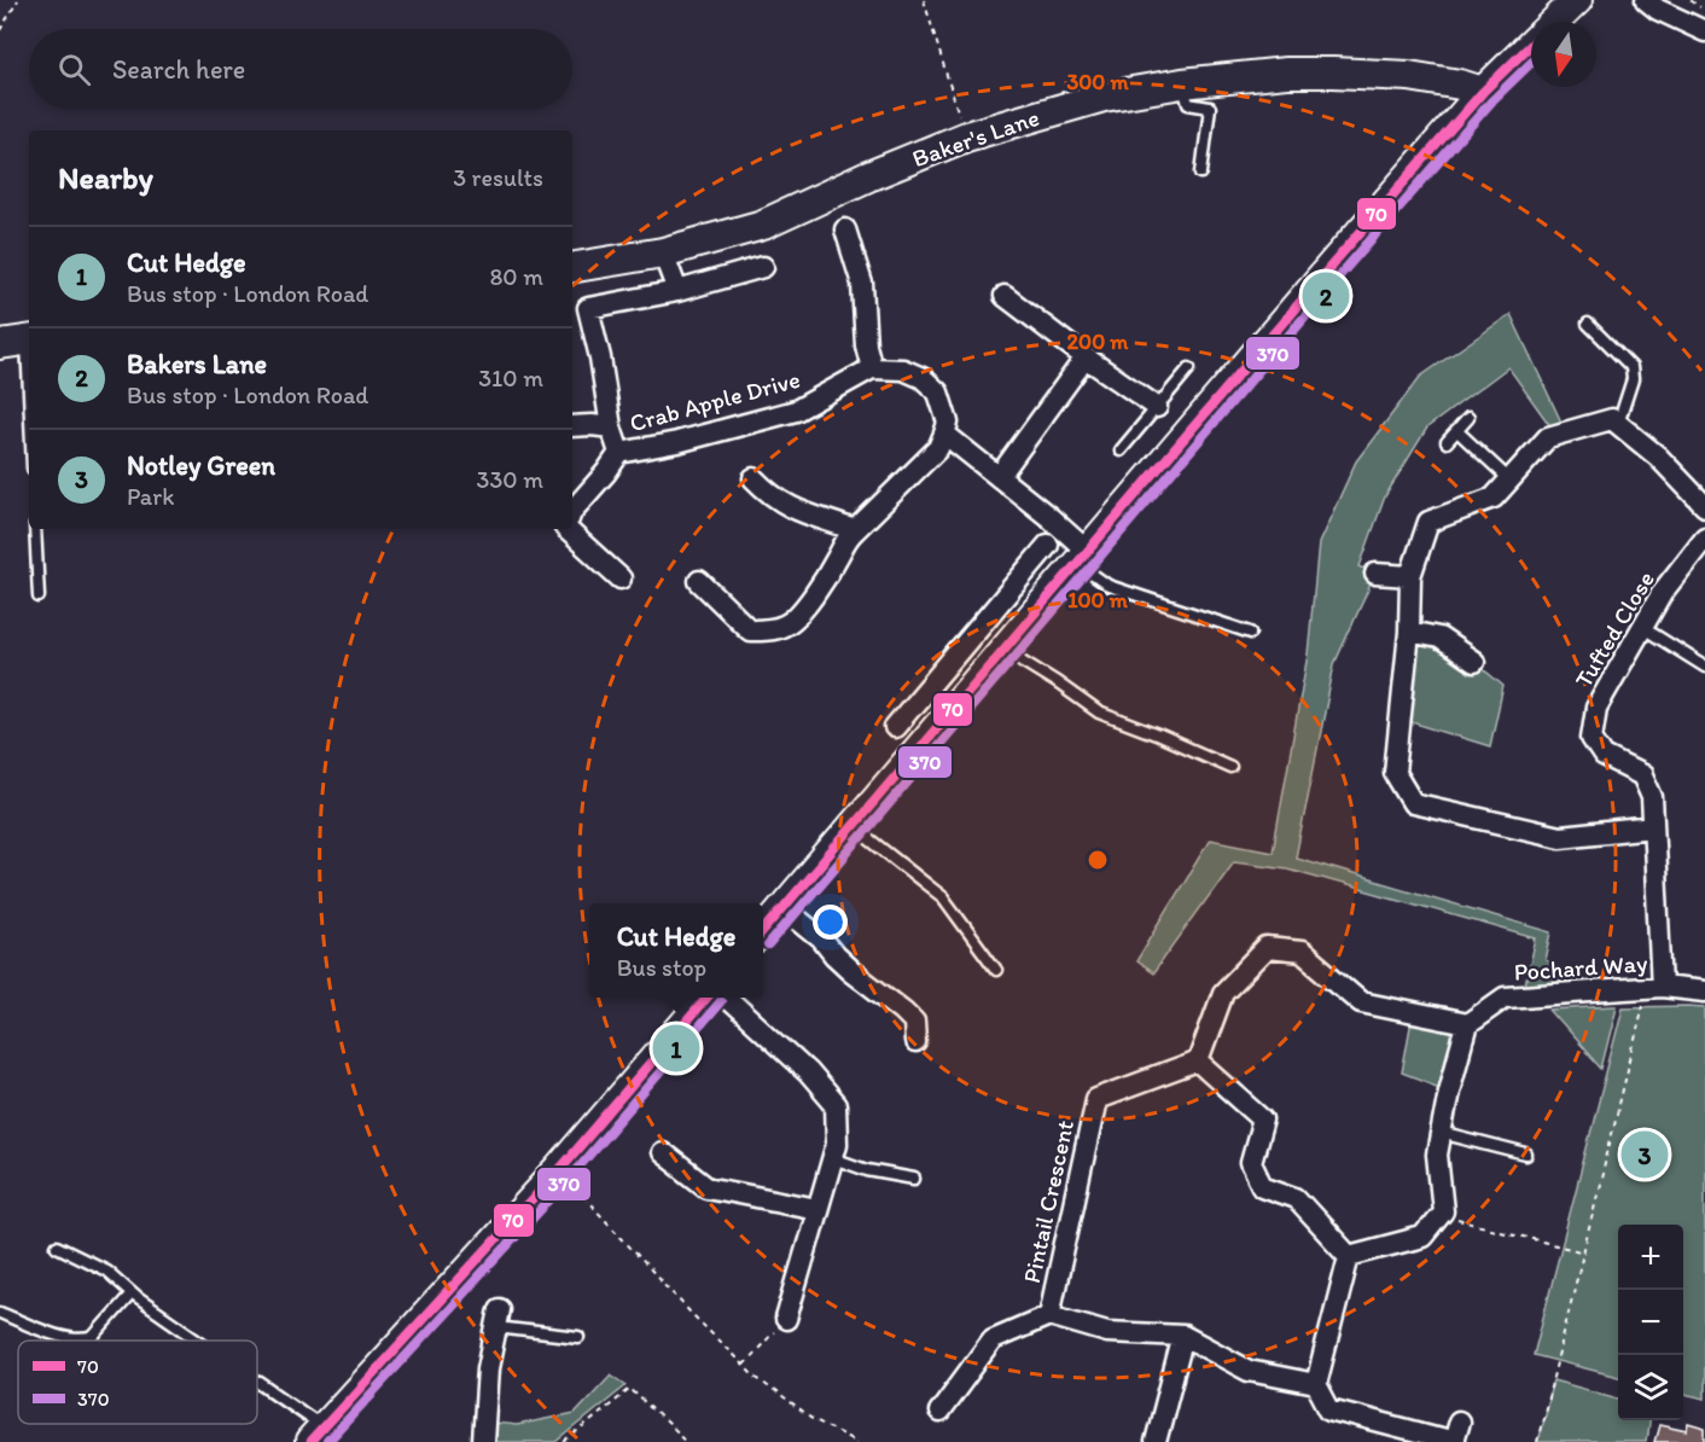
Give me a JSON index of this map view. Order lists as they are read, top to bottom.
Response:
{
  "streets": {
    "street": [
      "Baker's Lane",
      "Crab Apple Drive",
      "Tufted Close",
      "Pochard Way",
      "Pintail Crescent"
    ]
  },
  "crossings": [
    ["Tufted Close", "Pochard Way"]
  ],
  "lines": ["transit line 70", "transit line 370"],
  "legend": ["70", "370"],
  "north": "bottom",
  "page": {
    "search": "Search here",
    "heading": ["Nearby", "3 results"],
    "list": [
      {
        "mark": "1",
        "name": "Cut Hedge",
        "note": "Bus stop · London Road",
        "value": "80 m"
      },
      {
        "mark": "2",
        "name": "Bakers Lane",
        "note": "Bus stop · London Road",
        "value": "310 m"
      },
      {
        "mark": "3",
        "name": "Notley Green",
        "note": "Park",
        "value": "330 m"
      }
    ],
    "pins": ["2", "1", "3"],
    "popup": ["Cut Hedge", "Bus stop"],
    "map_buttons": ["+", "−"]
  },
  "rings": ["300 m", "200 m", "100 m"]
}
